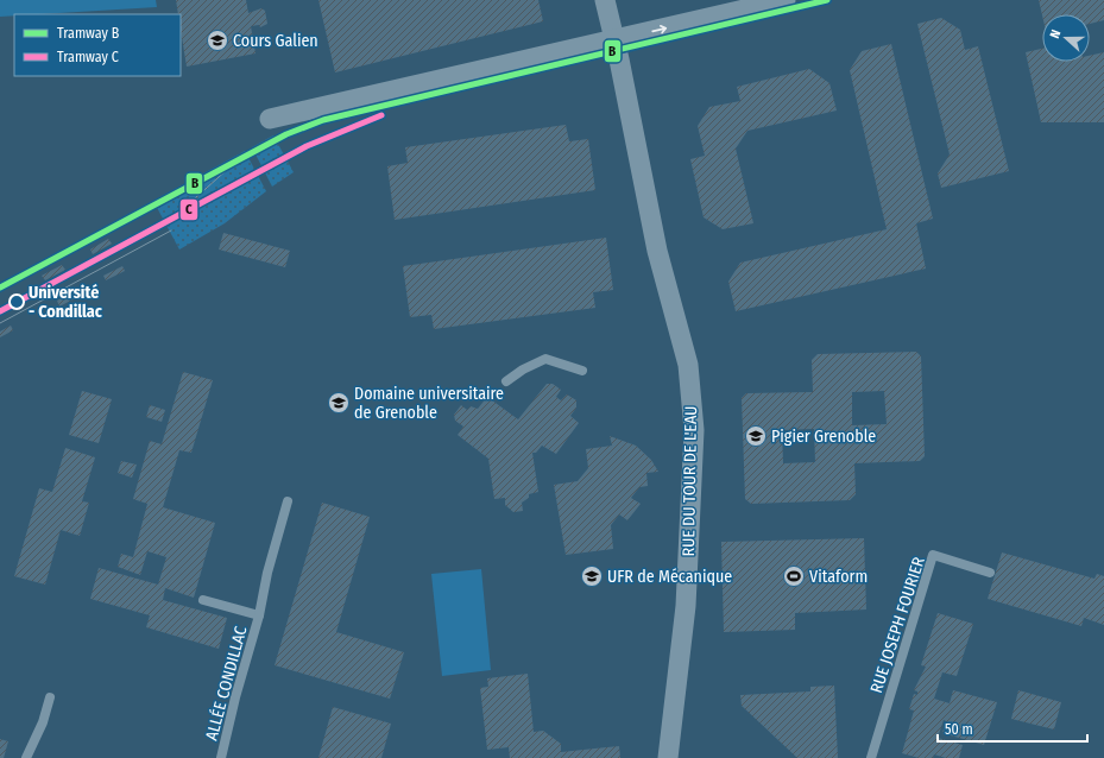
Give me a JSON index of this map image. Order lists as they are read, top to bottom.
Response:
{
  "streets": {
    "street": ["RUE DU TOUR DE L'EAU"],
    "lane": ["RUE JOSEPH FOURIER", "ALLÉE CONDILLAC"]
  },
  "places": {
    "school or university": [
      "Cours Galien",
      "Domaine universitaire de Grenoble",
      "Pigier Grenoble",
      "UFR de Mécanique"
    ],
    "other": ["Université - Condillac"],
    "sports": ["Vitaform"]
  },
  "lines": ["tram line B", "tram line C"],
  "legend": ["Tramway B", "Tramway C"],
  "scale_bar": "50 m",
  "north": "left"
}
